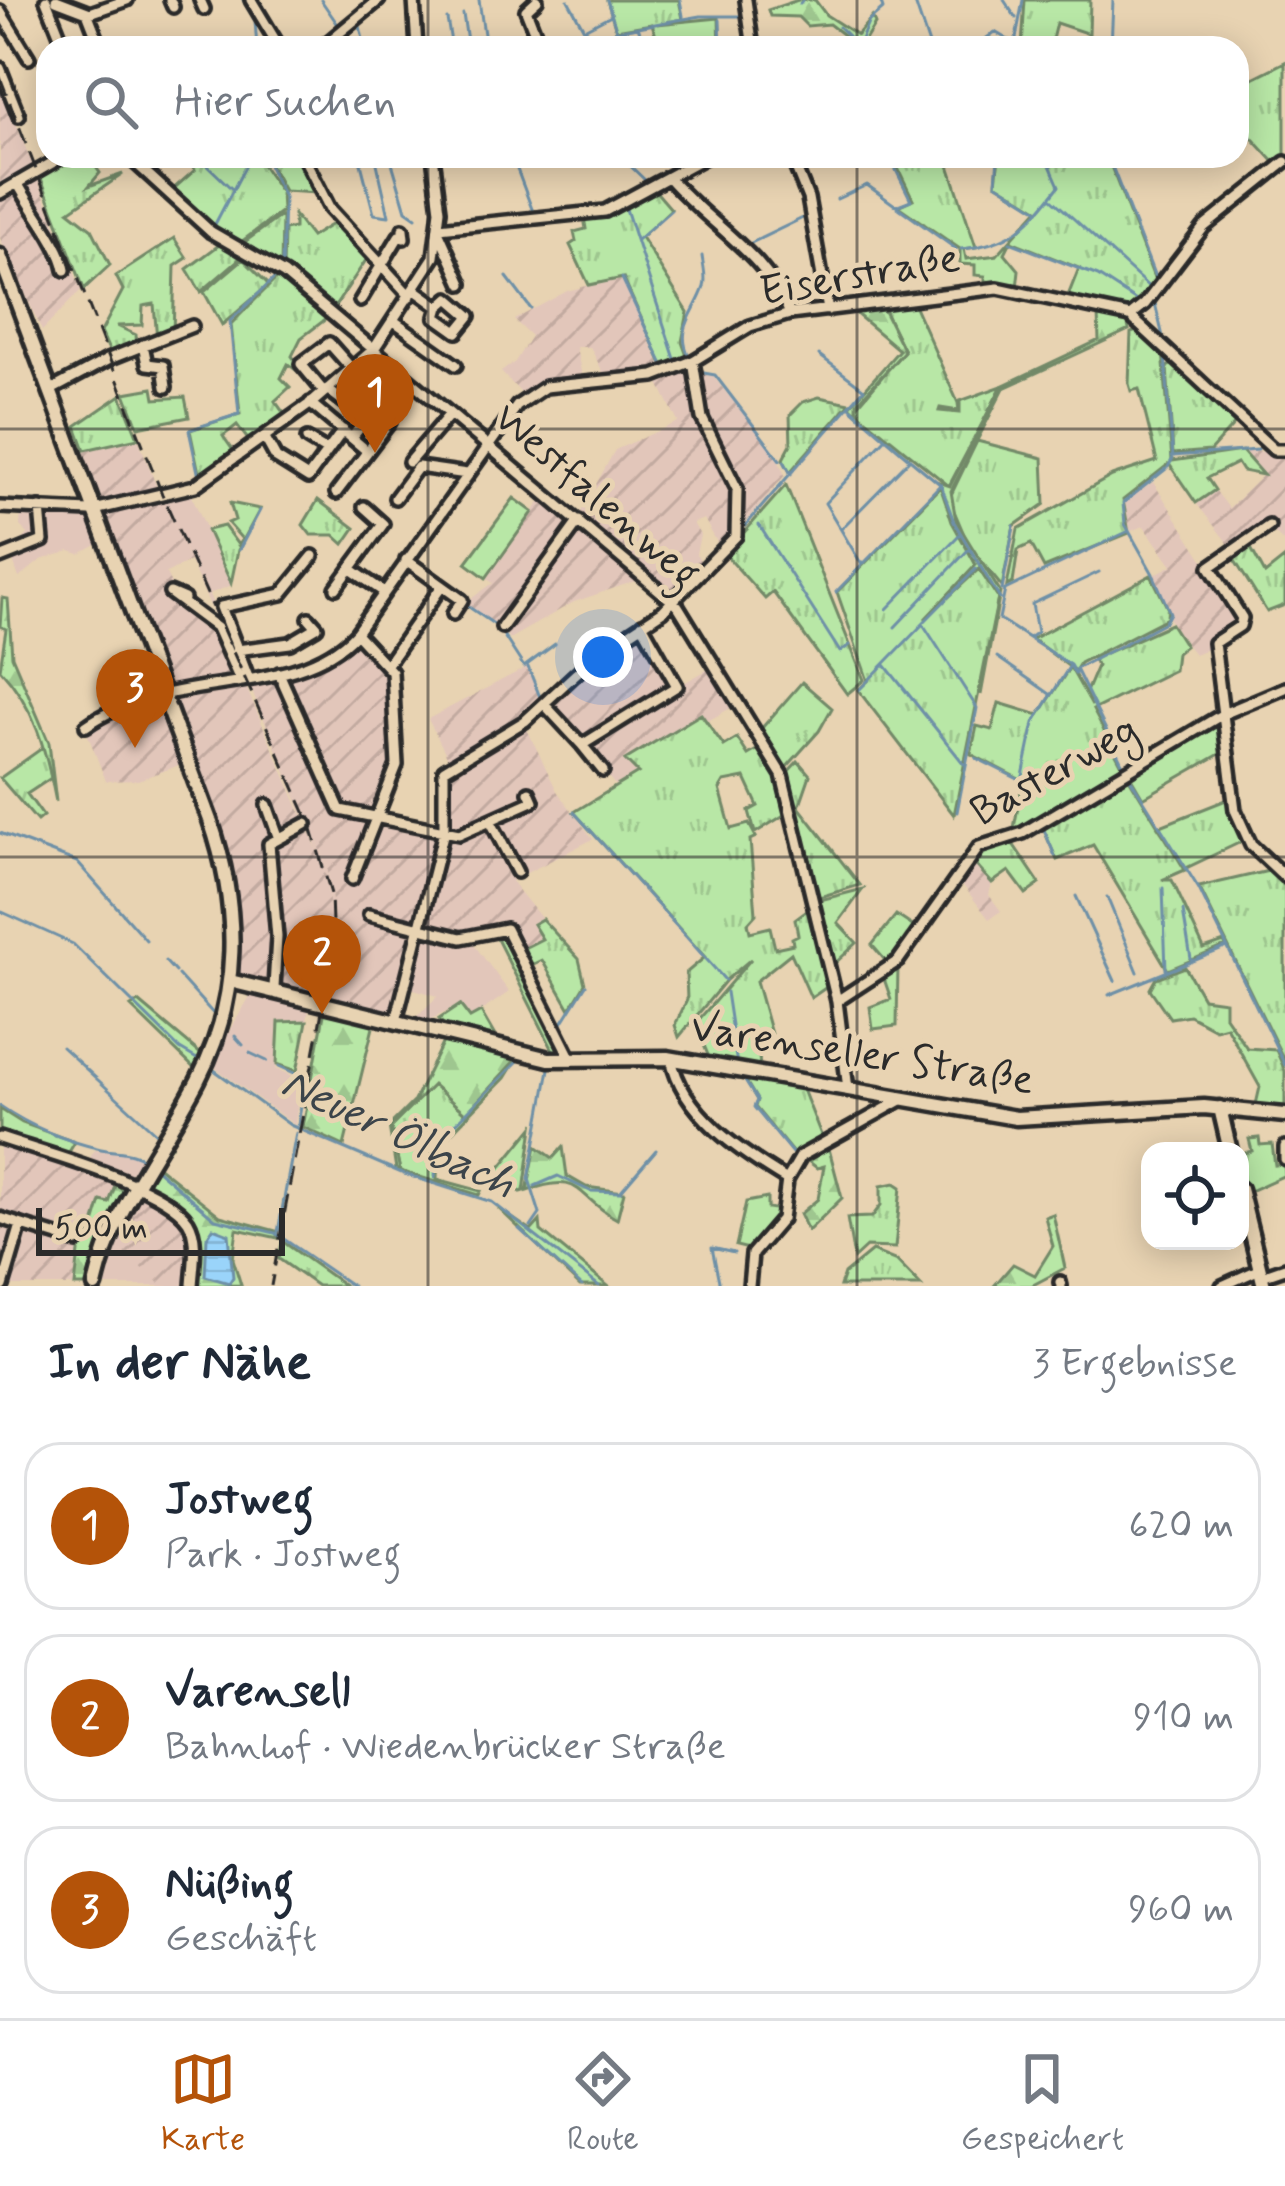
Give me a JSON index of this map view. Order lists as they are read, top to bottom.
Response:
{
  "streets": {
    "main road": ["Varenseller Straße"],
    "street": ["Eiserstraße", "Westfalenweg", "Basterweg"]
  },
  "crossings": [
    ["Eiserstraße", "Westfalenweg"],
    ["Westfalenweg", "Basterweg"],
    ["Westfalenweg", "Varenseller Straße"]
  ],
  "water": ["Neuer Ölbach"],
  "scale_bar": "500 m",
  "page": {
    "search": "Hier suchen",
    "pins": ["1", "3", "2"],
    "scale": "500 m",
    "heading": ["In der Nähe", "3 Ergebnisse"],
    "list": [
      {
        "mark": "1",
        "name": "Jostweg",
        "note": "Park · Jostweg",
        "value": "620 m"
      },
      {
        "mark": "2",
        "name": "Varensell",
        "note": "Bahnhof · Wiedenbrücker Straße",
        "value": "910 m"
      },
      {
        "mark": "3",
        "name": "Nüßing",
        "note": "Geschäft",
        "value": "960 m"
      }
    ],
    "nav": ["Karte", "Route", "Gespeichert"]
  }
}
